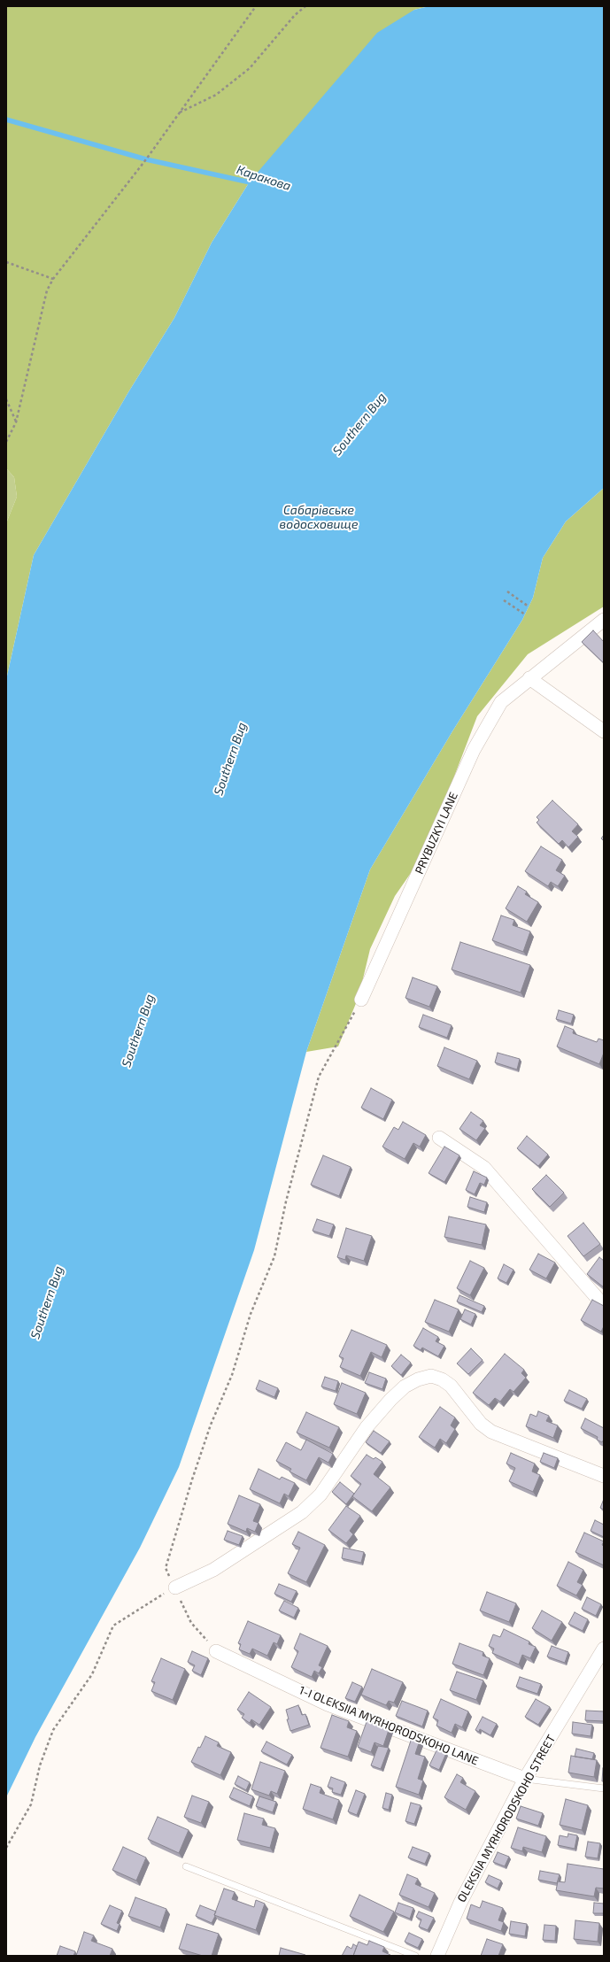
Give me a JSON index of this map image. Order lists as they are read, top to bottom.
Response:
{
  "streets": {
    "street": ["PRYBUZKYI LANE", "1-I OLEKSIIA MYRHORODSKOHO LANE", "OLEKSIIA MYRHORODSKOHO STREET"]
  },
  "crossings": [
    ["1-I OLEKSIIA MYRHORODSKOHO LANE", "OLEKSIIA MYRHORODSKOHO STREET"]
  ],
  "water": ["Каракова", "Southern Bug", "Сабарівське водосховище"]
}
